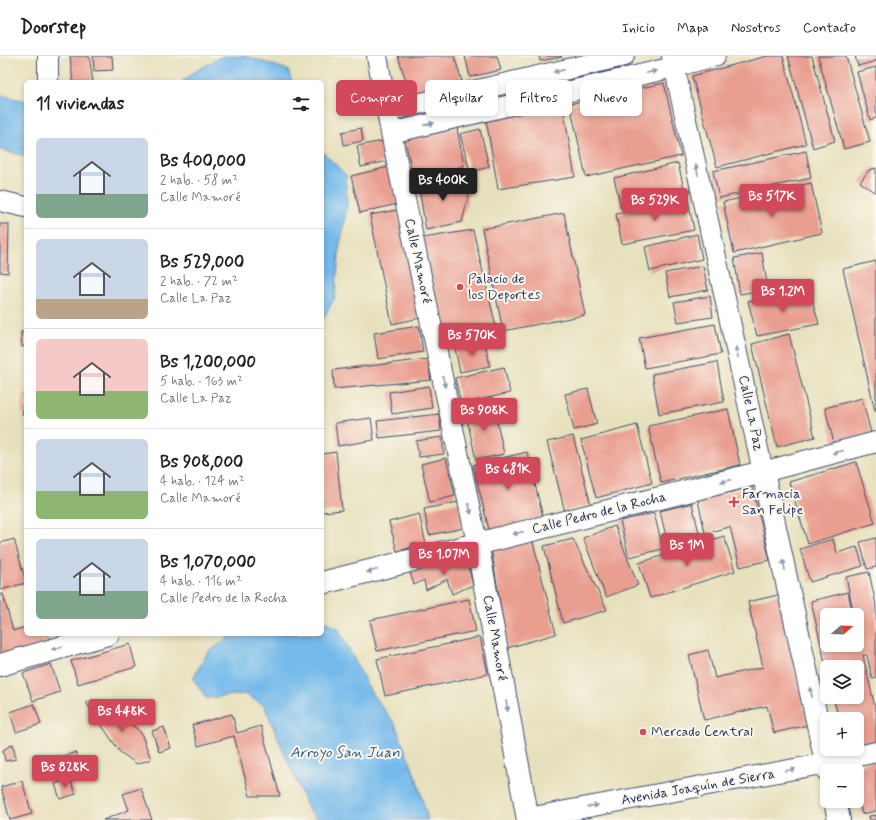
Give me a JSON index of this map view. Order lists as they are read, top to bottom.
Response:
{
  "streets": {
    "main road": ["Calle Mamoré", "Calle La Paz", "Calle Pedro de la Rocha"],
    "street": ["Avenida Joaquín de Sierra"]
  },
  "crossings": [
    ["Calle Mamoré", "Calle Pedro de la Rocha"],
    ["Calle Mamoré", "Avenida Joaquín de Sierra"],
    ["Calle La Paz", "Calle Pedro de la Rocha"]
  ],
  "one_way": [
    "Calle Mamoré",
    "Calle La Paz",
    "Calle Pedro de la Rocha",
    "Avenida Joaquín de Sierra"
  ],
  "water": ["Arroyo San Juan"],
  "places": {
    "other": ["Palacio de los Deportes", "Mercado Central"],
    "health": ["Farmacia San Felipe"]
  },
  "north": "right",
  "page": {
    "header": "Doorstep",
    "nav": [
      "Inicio",
      "Mapa",
      "Nosotros",
      "Contacto"
    ],
    "chip": [
      "Comprar",
      "Alquilar",
      "Filtros",
      "Nuevo"
    ],
    "heading": "11 viviendas",
    "list": [
      {
        "name": "Bs 400,000",
        "note": "2 hab. · 58 m² · Calle Mamoré"
      },
      {
        "name": "Bs 529,000",
        "note": "2 hab. · 72 m² · Calle La Paz"
      },
      {
        "name": "Bs 1,200,000",
        "note": "5 hab. · 163 m² · Calle La Paz"
      },
      {
        "name": "Bs 908,000",
        "note": "4 hab. · 124 m² · Calle Mamoré"
      },
      {
        "name": "Bs 1,070,000",
        "note": "4 hab. · 116 m² · Calle Pedro de la Rocha"
      }
    ],
    "price": [
      "Bs 400K",
      "Bs 517K",
      "Bs 529K",
      "Bs 1.2M",
      "Bs 570K",
      "Bs 908K",
      "Bs 681K",
      "Bs 1M",
      "Bs 1.07M",
      "Bs 448K",
      "Bs 828K"
    ],
    "map_buttons": ["+", "−"]
  }
}
